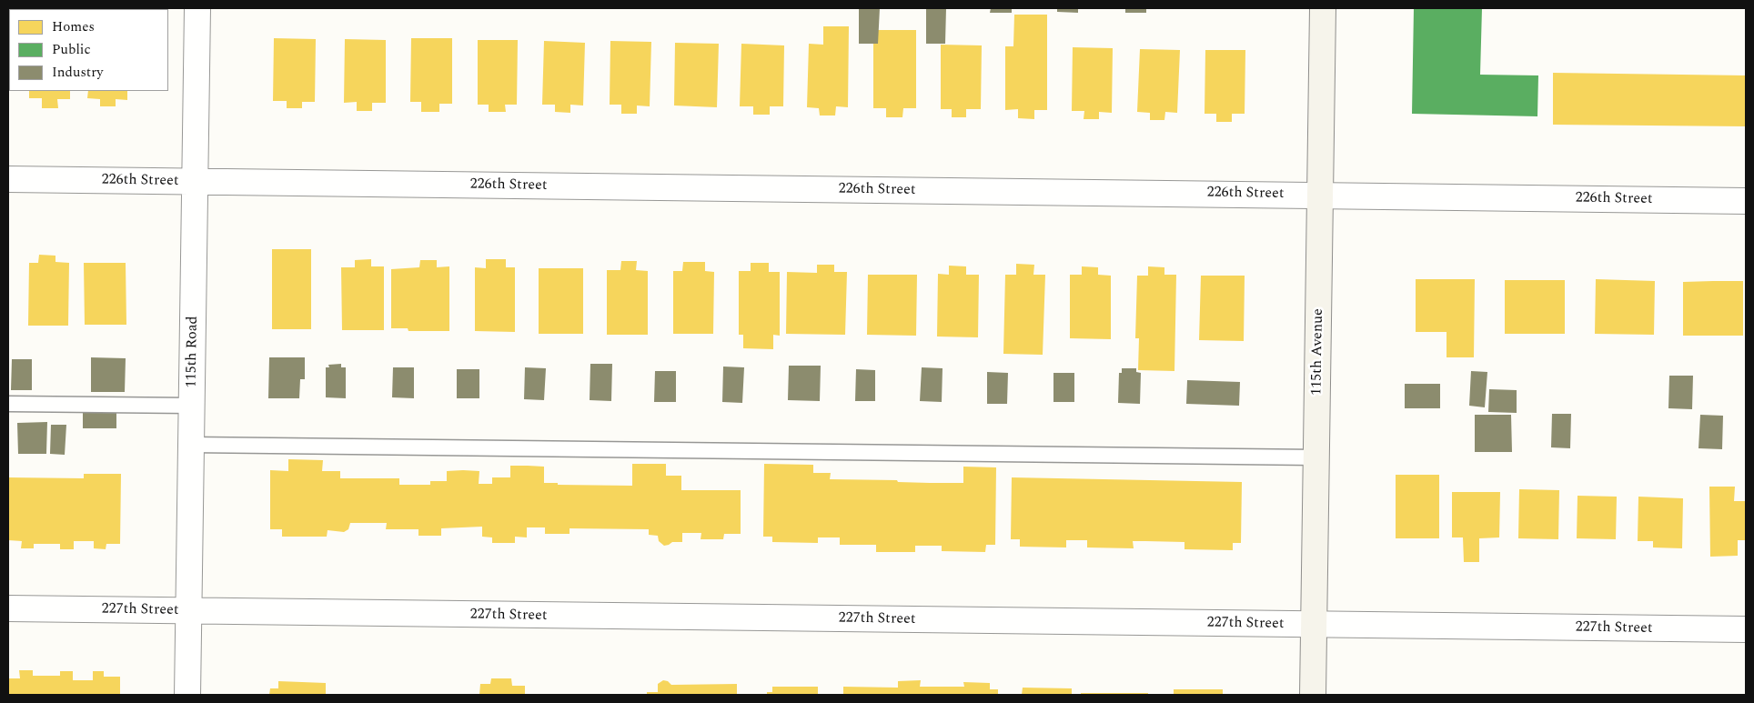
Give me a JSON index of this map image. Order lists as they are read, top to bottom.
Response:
{
  "streets": {
    "main road": ["115th Avenue"],
    "street": ["226th Street", "115th Road", "227th Street"]
  },
  "crossings": [
    ["226th Street", "115th Road"],
    ["226th Street", "115th Avenue"],
    ["115th Road", "227th Street"],
    ["115th Avenue", "227th Street"]
  ],
  "legend": ["Homes", "Public", "Industry"]
}
